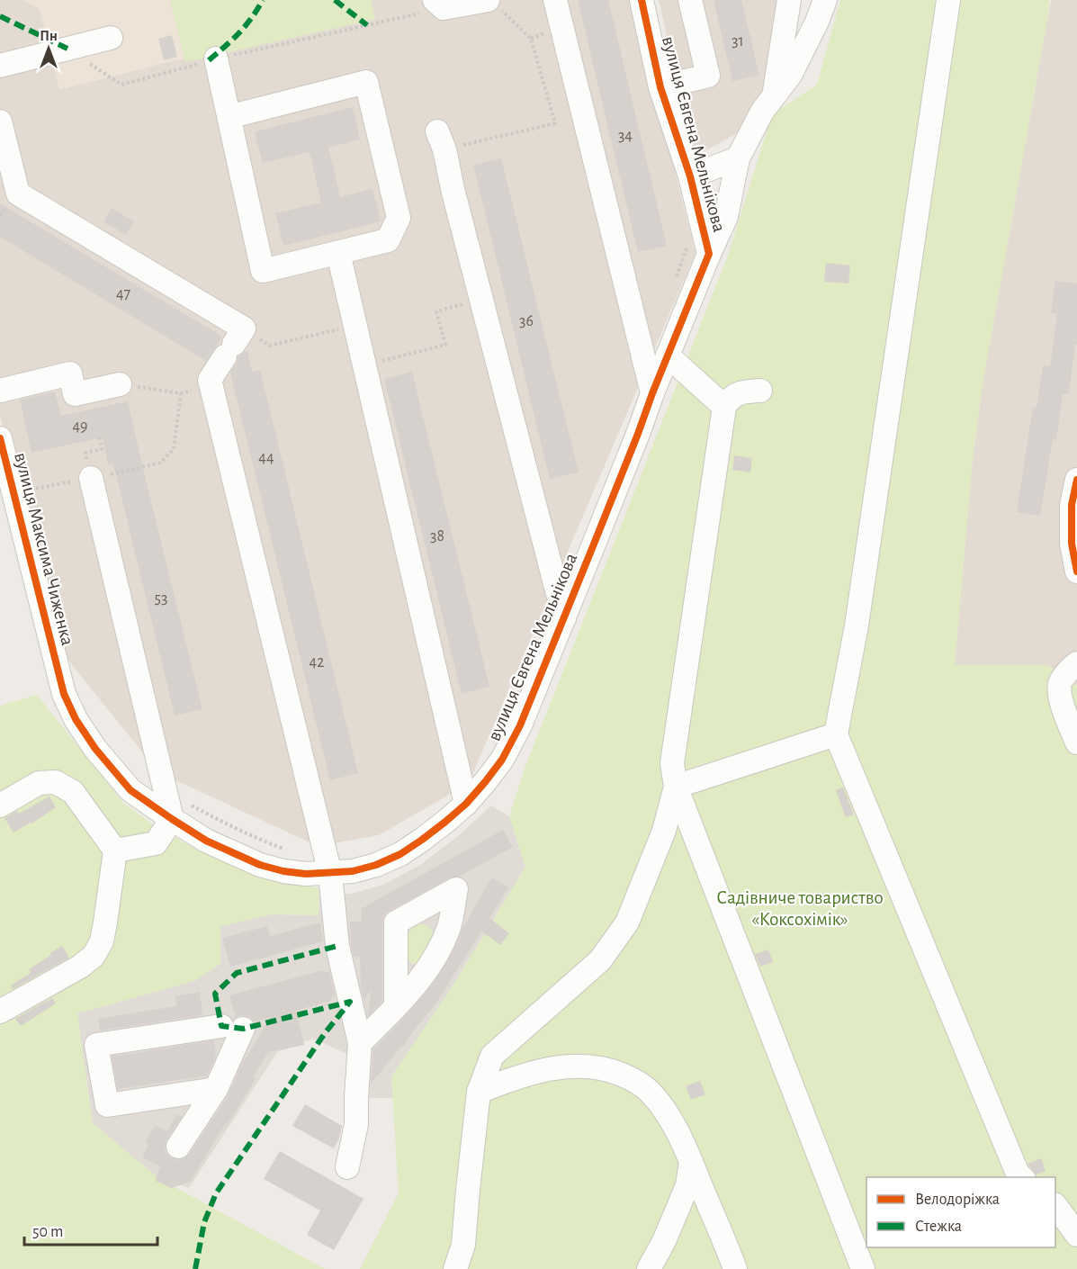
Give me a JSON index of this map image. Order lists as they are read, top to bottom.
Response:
{
  "streets": {
    "street": ["вулиця Євгена Мельнікова", "вулиця Максима Чиженка"]
  },
  "crossings": [
    ["вулиця Євгена Мельнікова", "вулиця Максима Чиженка"]
  ],
  "parks": ["Садівниче товариство «Коксохімік»"],
  "house_numbers": [
    "31",
    "34",
    "47",
    "36",
    "49",
    "44",
    "38",
    "53",
    "42"
  ],
  "legend": ["Велодоріжка", "Стежка"],
  "scale_bar": "50 m",
  "north": "top"
}
